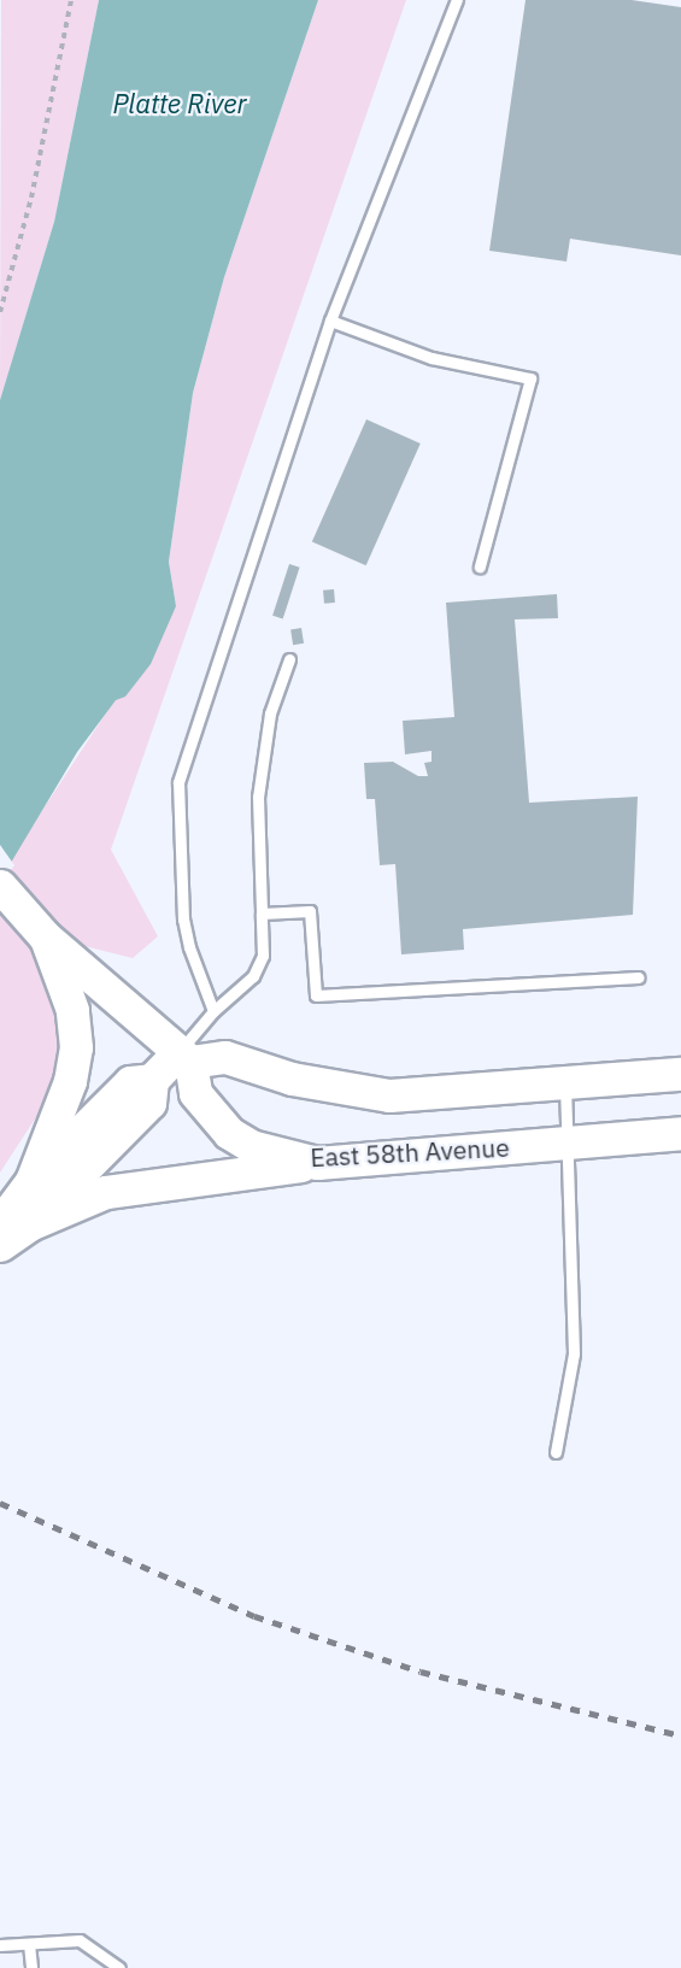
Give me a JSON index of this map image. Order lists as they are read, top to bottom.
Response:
{
  "streets": {
    "main road": ["East 58th Avenue"]
  },
  "water": ["Platte River"]
}
